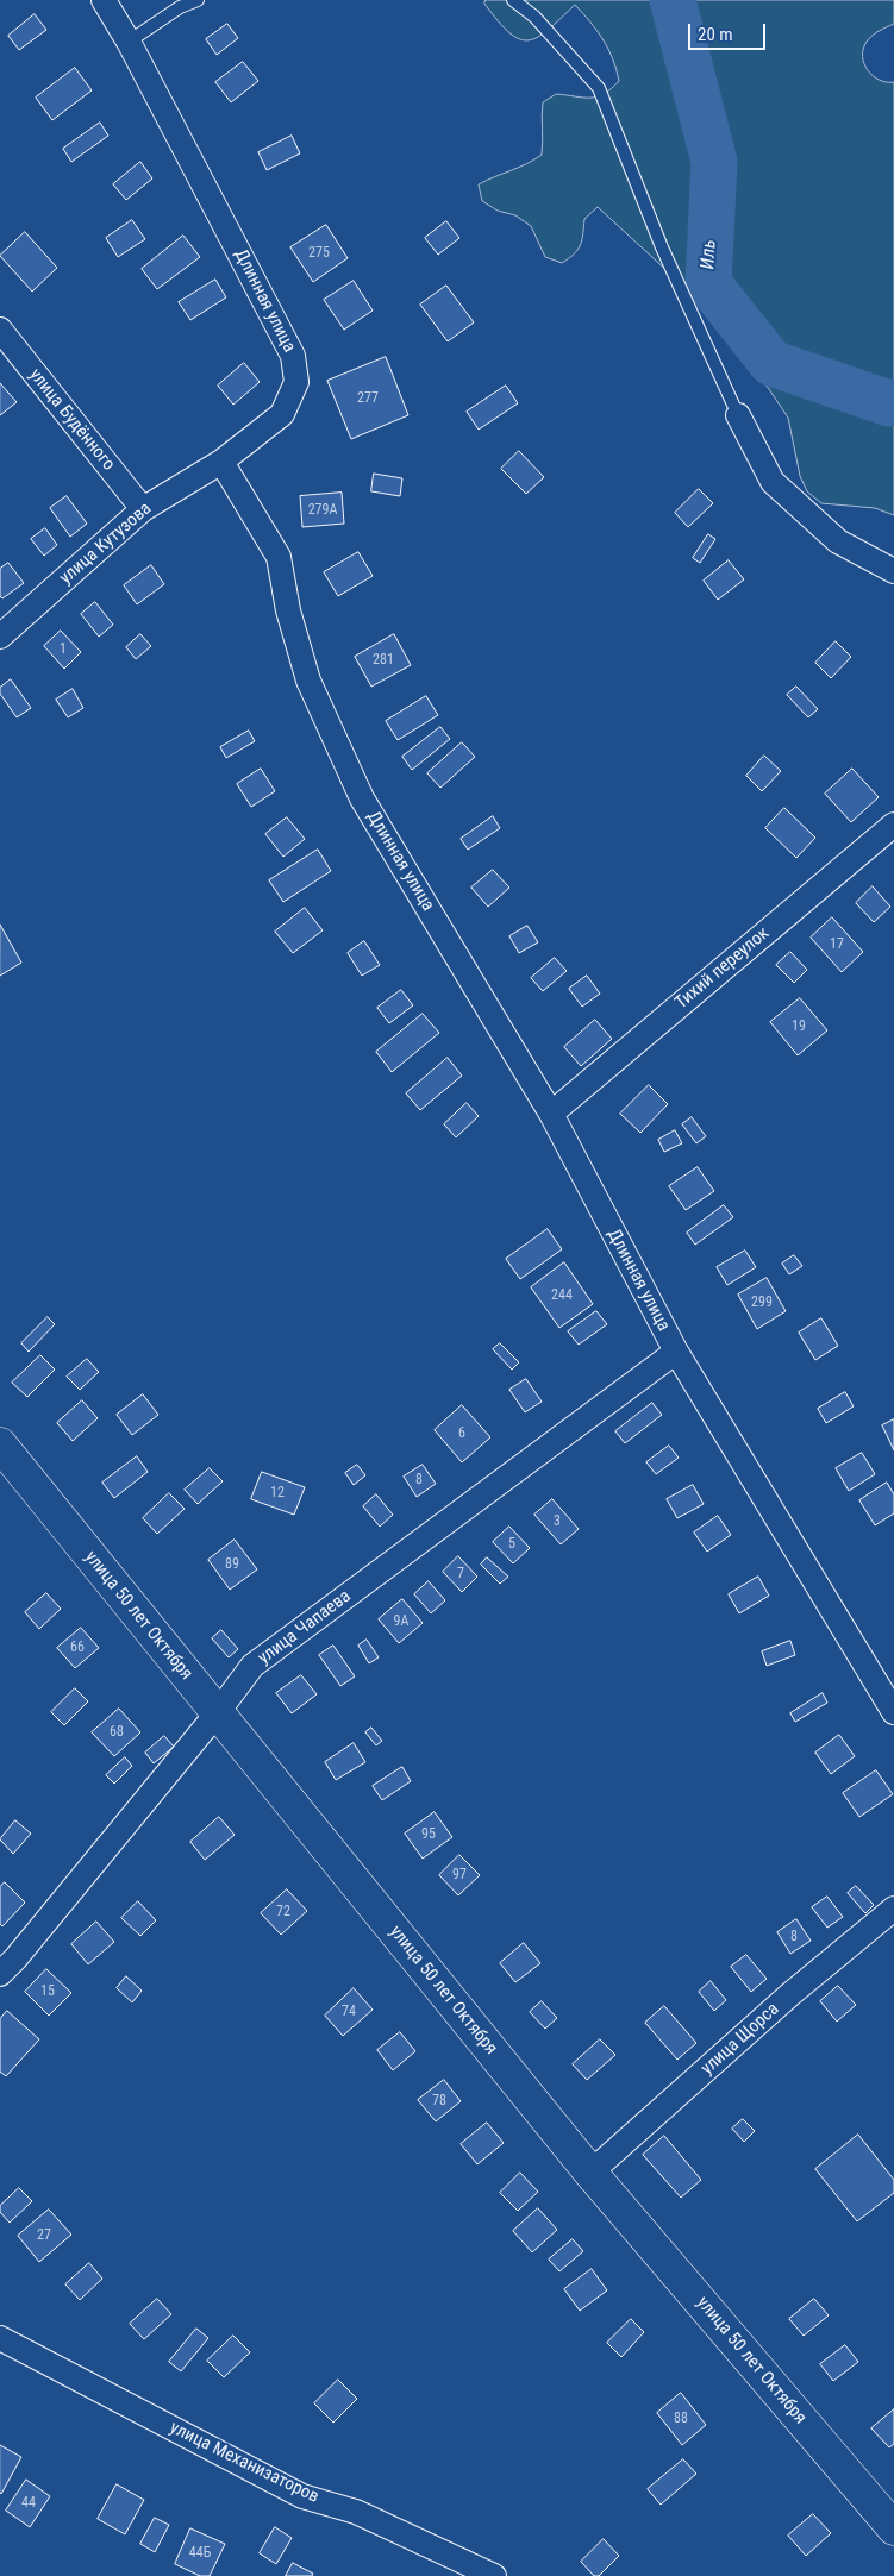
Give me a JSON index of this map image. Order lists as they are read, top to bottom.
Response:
{
  "streets": {
    "street": [
      "Длинная улица",
      "улица Будённого",
      "улица Кутузова",
      "Тихий переулок",
      "улица 50 лет Октября",
      "улица Чапаева",
      "улица Щорса",
      "улица Механизаторов"
    ]
  },
  "crossings": [
    ["Длинная улица", "улица Кутузова"],
    ["Длинная улица", "Тихий переулок"],
    ["Длинная улица", "улица Чапаева"],
    ["улица Будённого", "улица Кутузова"],
    ["улица 50 лет Октября", "улица Чапаева"],
    ["улица 50 лет Октября", "улица Щорса"]
  ],
  "water": ["Иль"],
  "house_numbers": [
    "275",
    "277",
    "279А",
    "1",
    "281",
    "17",
    "19",
    "244",
    "299",
    "6",
    "8",
    "12",
    "3",
    "5",
    "89",
    "7",
    "9А",
    "66",
    "68",
    "95",
    "97",
    "72",
    "8",
    "15",
    "74",
    "78",
    "27",
    "88",
    "44",
    "44Б"
  ],
  "scale_bar": "20 m"
}
